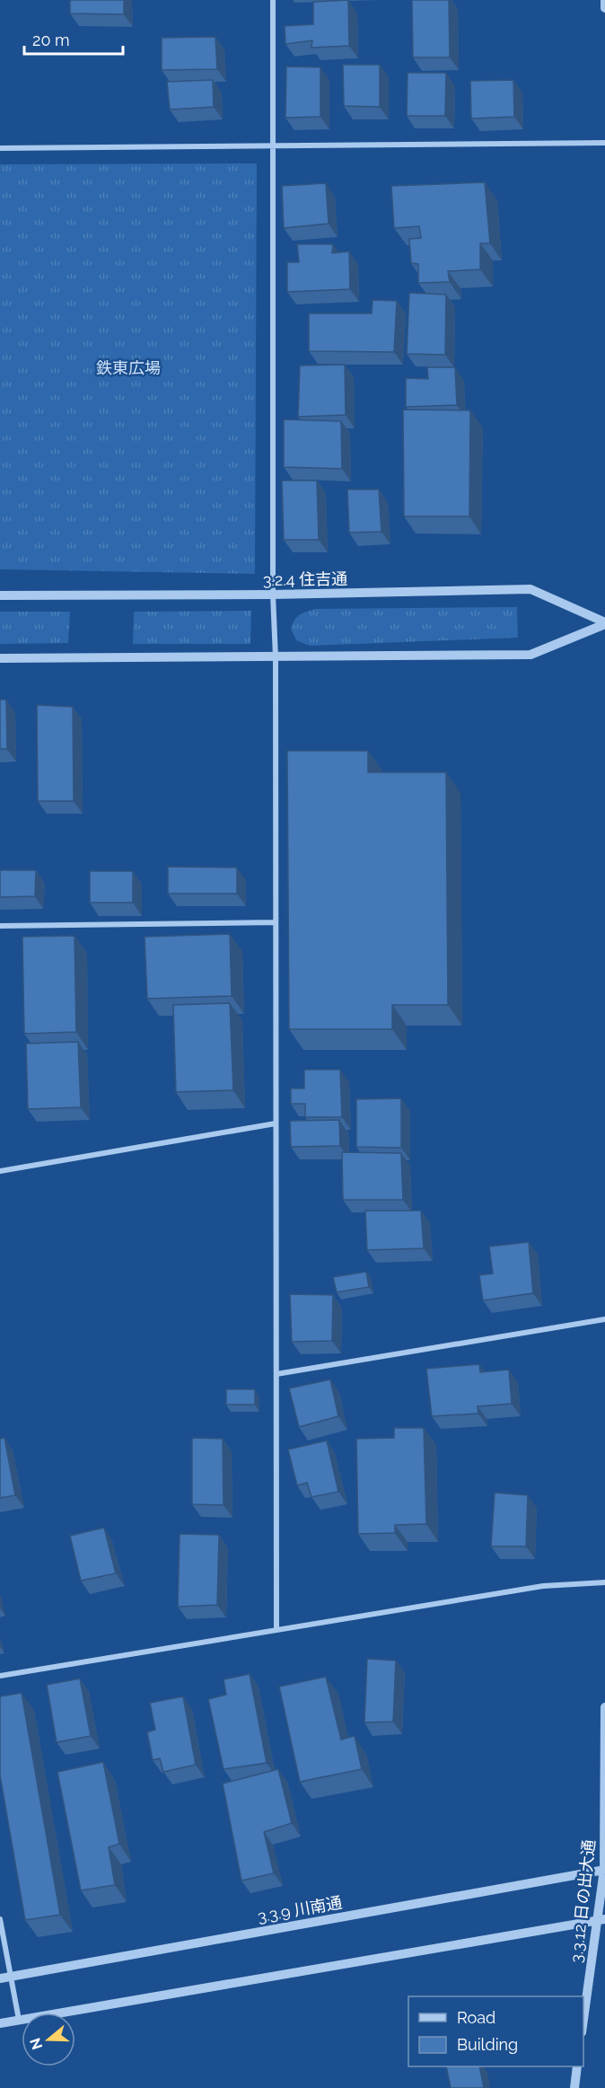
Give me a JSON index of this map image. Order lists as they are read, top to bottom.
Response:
{
  "streets": {
    "street": ["3.2.4 住吉通", "3.3.12 日の出大通", "3.3.9 川南通"]
  },
  "crossings": [
    ["3.3.12 日の出大通", "3.3.9 川南通"]
  ],
  "parks": ["鉄東広場"],
  "legend": ["Road", "Building"],
  "scale_bar": "20 m",
  "north": "left"
}
